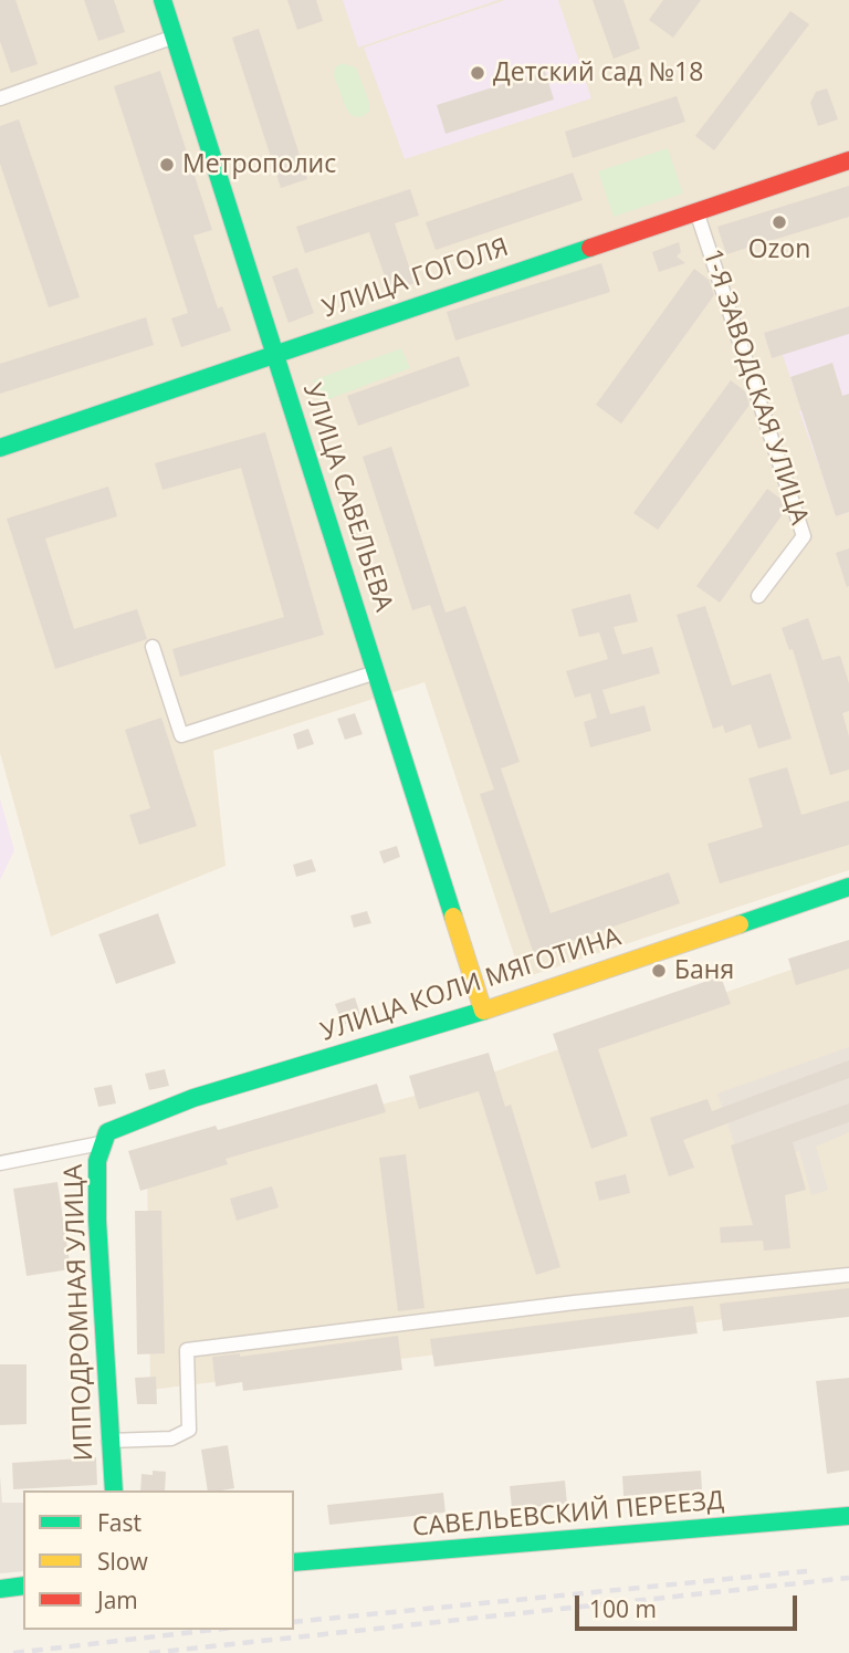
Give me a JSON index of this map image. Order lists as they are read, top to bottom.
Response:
{
  "streets": {
    "street": [
      "УЛИЦА ГОГОЛЯ",
      "1-Я ЗАВОДСКАЯ УЛИЦА",
      "УЛИЦА САВЕЛЬЕВА",
      "УЛИЦА КОЛИ МЯГОТИНА",
      "ИППОДРОМНАЯ УЛИЦА",
      "САВЕЛЬЕВСКИЙ ПЕРЕЕЗД"
    ]
  },
  "crossings": [
    ["УЛИЦА ГОГОЛЯ", "1-Я ЗАВОДСКАЯ УЛИЦА"],
    ["УЛИЦА ГОГОЛЯ", "УЛИЦА САВЕЛЬЕВА"],
    ["УЛИЦА САВЕЛЬЕВА", "УЛИЦА КОЛИ МЯГОТИНА"],
    ["УЛИЦА КОЛИ МЯГОТИНА", "ИППОДРОМНАЯ УЛИЦА"]
  ],
  "places": [
    "Детский сад №18",
    "Метрополис",
    "Ozon",
    "Баня"
  ],
  "legend": ["Fast", "Slow", "Jam"],
  "scale_bar": "100 m"
}
